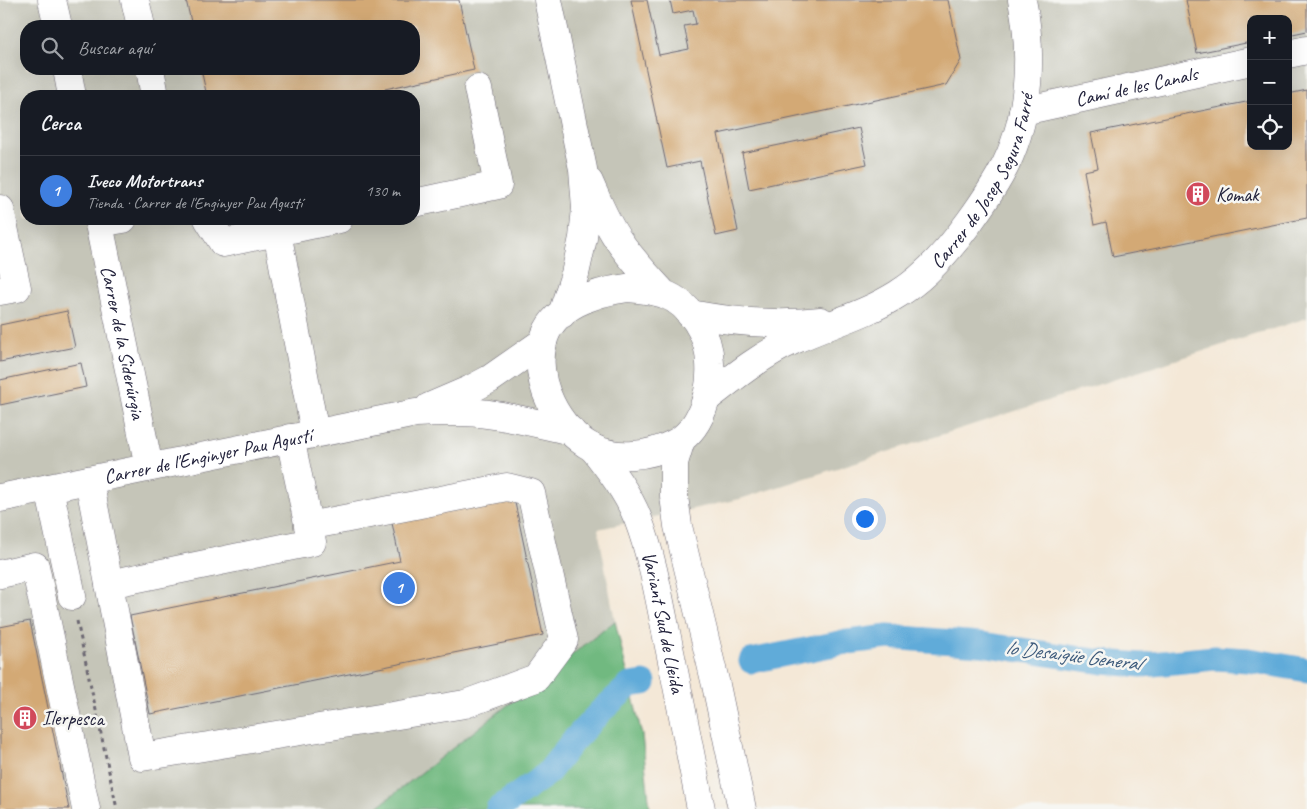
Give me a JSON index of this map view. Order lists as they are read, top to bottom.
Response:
{
  "streets": {
    "main road": [
      "Camí de les Canals",
      "Carrer de Josep Segura Farré",
      "Carrer de la Siderúrgia",
      "Carrer de l'Enginyer Pau Agustí",
      "Variant Sud de Lleida"
    ]
  },
  "crossings": [
    ["Camí de les Canals", "Carrer de Josep Segura Farré"],
    ["Carrer de Josep Segura Farré", "Carrer de l'Enginyer Pau Agustí"],
    ["Carrer de Josep Segura Farré", "Variant Sud de Lleida"],
    ["Carrer de la Siderúrgia", "Carrer de l'Enginyer Pau Agustí"],
    ["Carrer de l'Enginyer Pau Agustí", "Variant Sud de Lleida"]
  ],
  "water": ["lo Desaigüe General"],
  "places": {
    "building": ["Komak", "Ilerpesca"]
  },
  "page": {
    "map_buttons": ["+", "−"],
    "search": "Buscar aquí",
    "heading": "Cerca",
    "list": [
      {
        "mark": "1",
        "name": "Iveco Motortrans",
        "note": "Tienda · Carrer de l'Enginyer Pau Agustí",
        "value": "130 m"
      }
    ],
    "pins": "1"
  }
}
